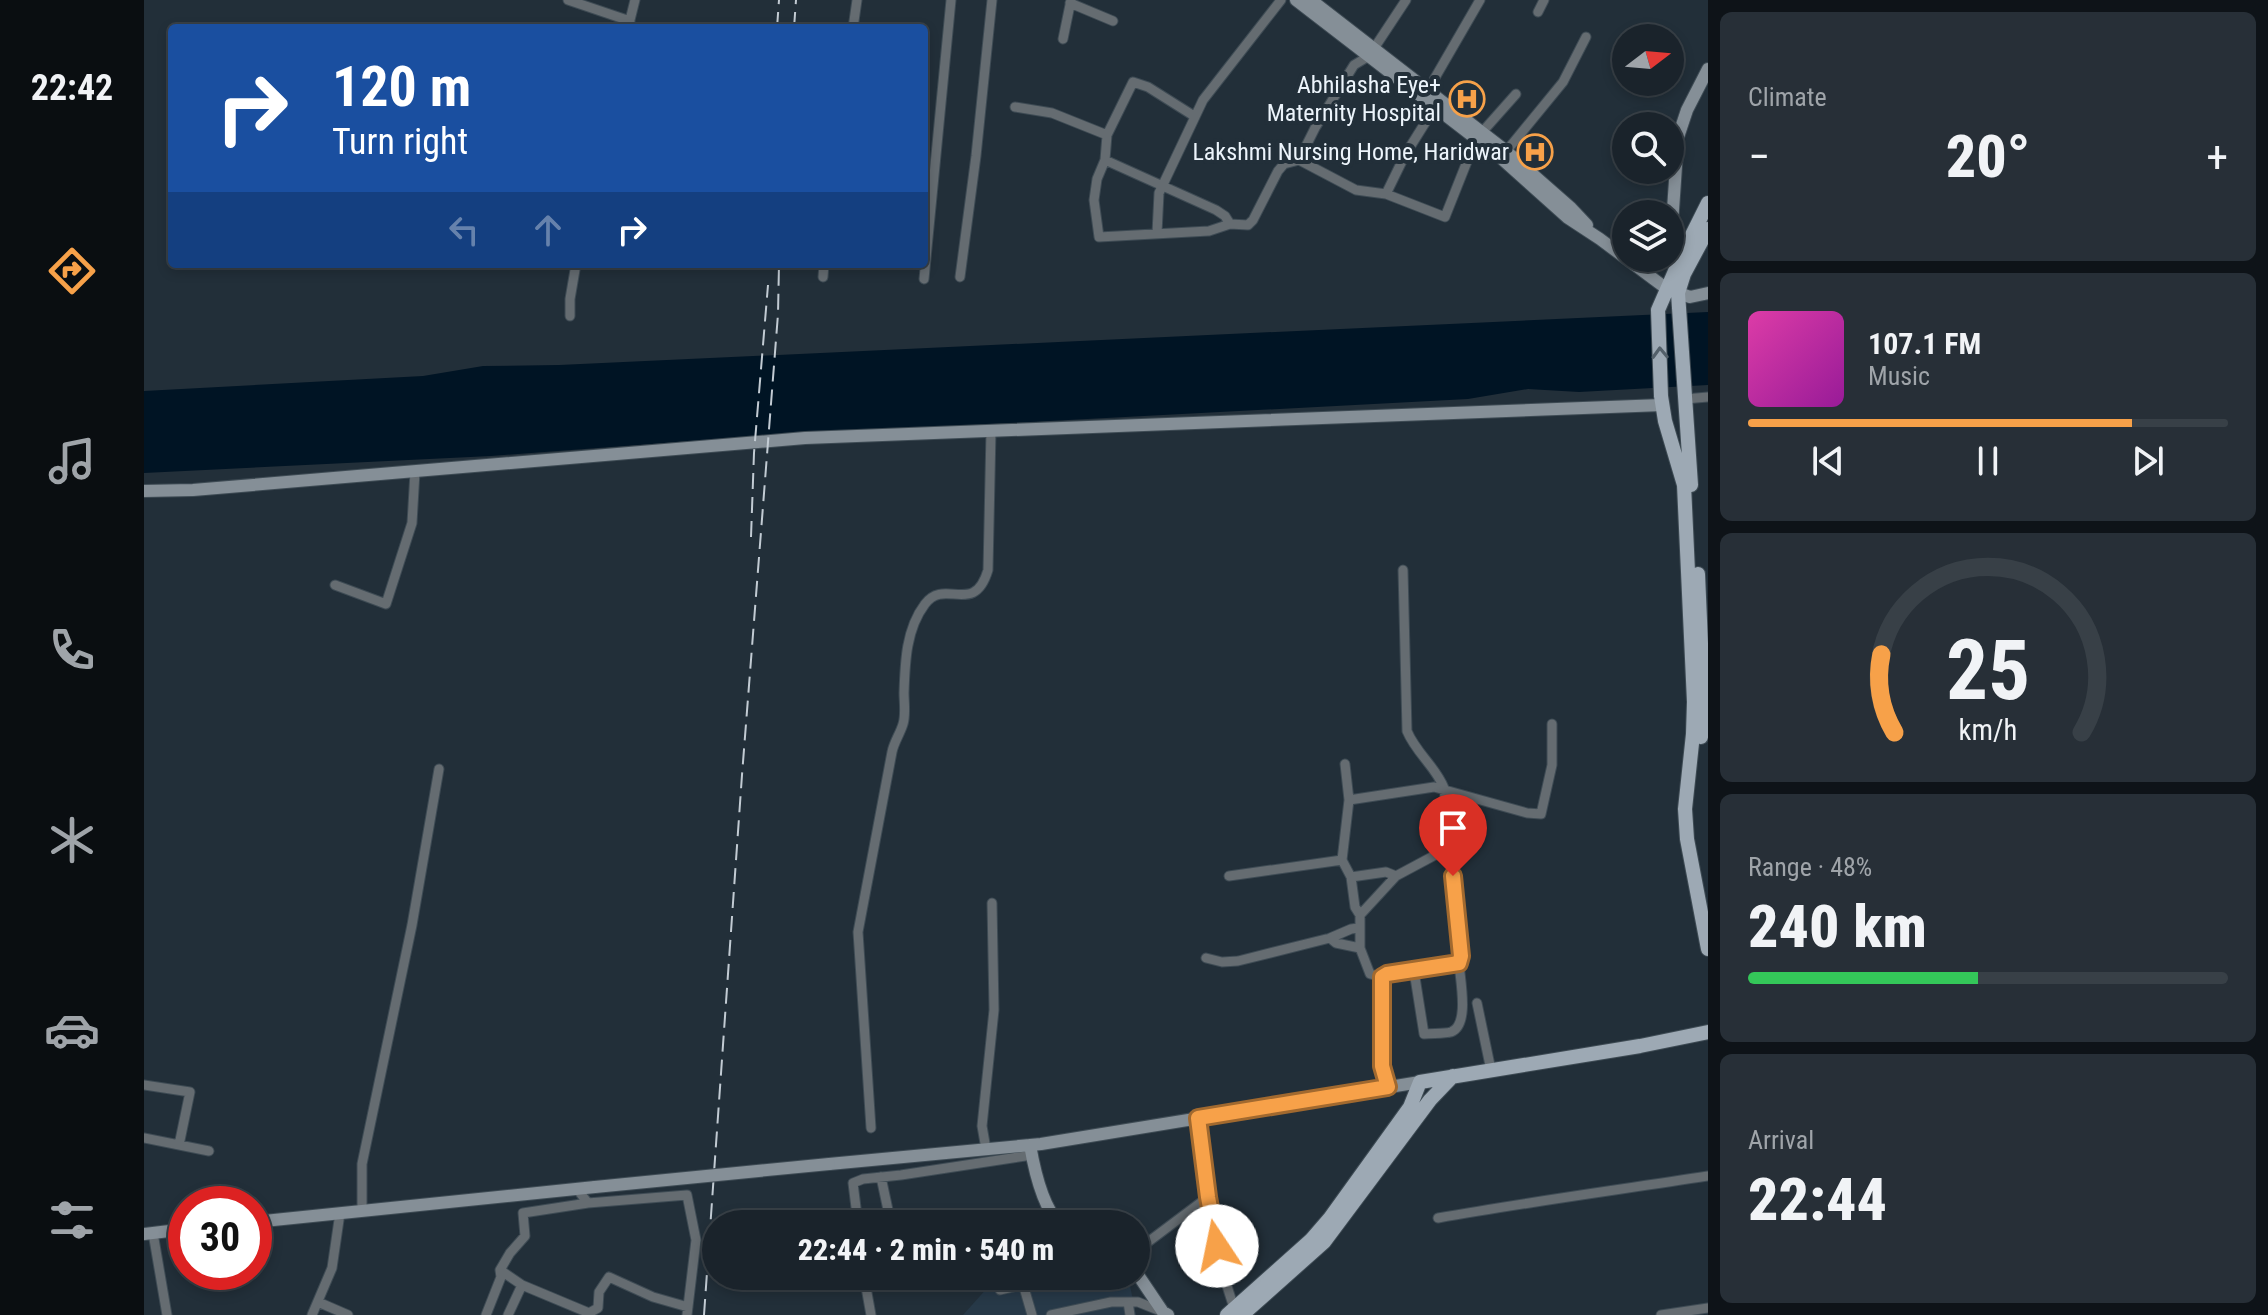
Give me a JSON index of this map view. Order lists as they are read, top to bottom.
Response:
{
  "places": {
    "hospital": ["Abhilasha Eye+ Maternity Hospital", "Lakshmi Nursing Home, Haridwar"]
  },
  "north": "right",
  "page": {
    "tabs": "22:42",
    "tile": [
      "Climate",
      ["Range · 48%", "240 km"],
      ["Arrival", "22:44"]
    ],
    "turn": ["120 m", "Turn right"],
    "heat": ["−", "20°", "+"],
    "song": ["107.1 FM", "Music"],
    "limit": "30",
    "trip": "22:44 · 2 min · 540 m",
    "gauge": ["25", "km/h"]
  }
}
